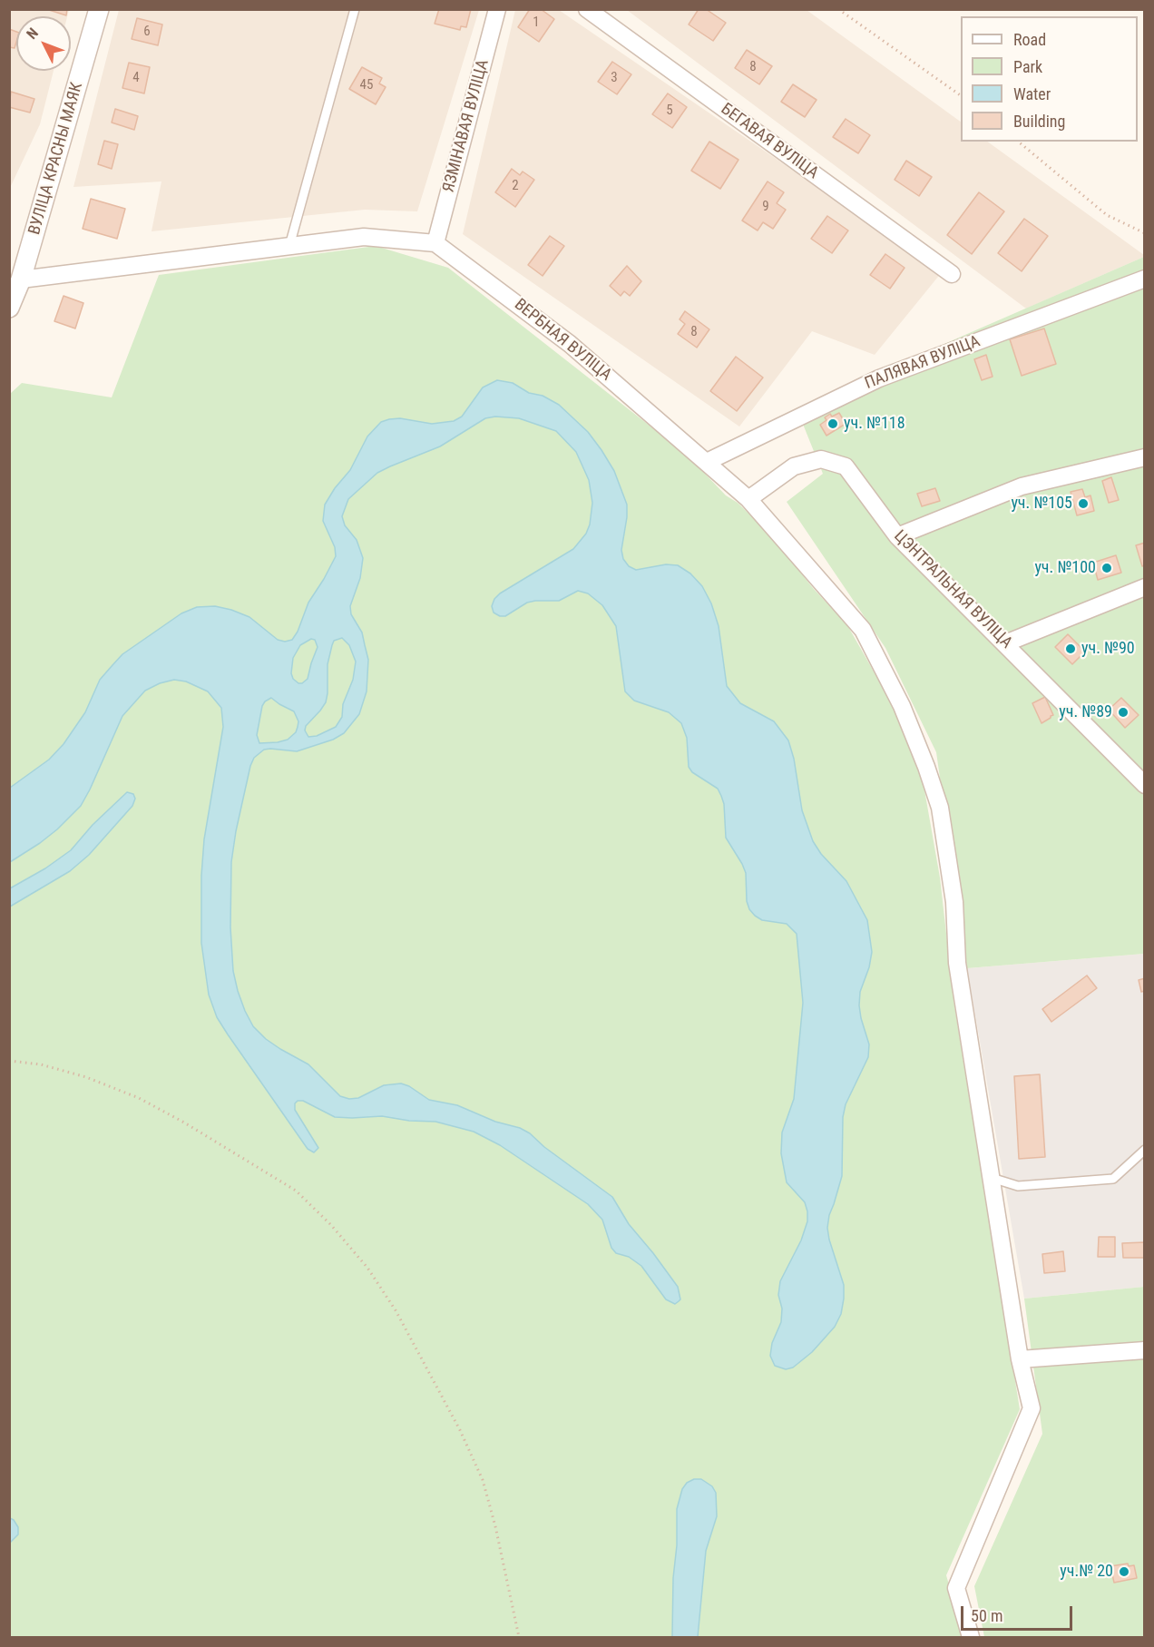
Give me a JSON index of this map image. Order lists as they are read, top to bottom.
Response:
{
  "streets": {
    "street": [
      "ЯЗМІНАВАЯ ВУЛІЦА",
      "БЕГАВАЯ ВУЛІЦА",
      "ВУЛІЦА КРАСНЫ МАЯК",
      "ВЕРБНАЯ ВУЛІЦА",
      "ПАЛЯВАЯ ВУЛІЦА",
      "ЦЭНТРАЛЬНАЯ ВУЛІЦА"
    ]
  },
  "crossings": [
    ["ЯЗМІНАВАЯ ВУЛІЦА", "ВЕРБНАЯ ВУЛІЦА"],
    ["ВЕРБНАЯ ВУЛІЦА", "ПАЛЯВАЯ ВУЛІЦА"],
    ["ВЕРБНАЯ ВУЛІЦА", "ЦЭНТРАЛЬНАЯ ВУЛІЦА"]
  ],
  "places": [
    "уч. №118",
    "уч. №105",
    "уч. №100",
    "уч. №90",
    "уч. №89",
    "уч.№ 20"
  ],
  "house_numbers": [
    "1",
    "6",
    "8",
    "4",
    "3",
    "45",
    "5",
    "2",
    "9",
    "8"
  ],
  "legend": [
    "Road",
    "Park",
    "Water",
    "Building"
  ],
  "scale_bar": "50 m",
  "north": "top left"
}
